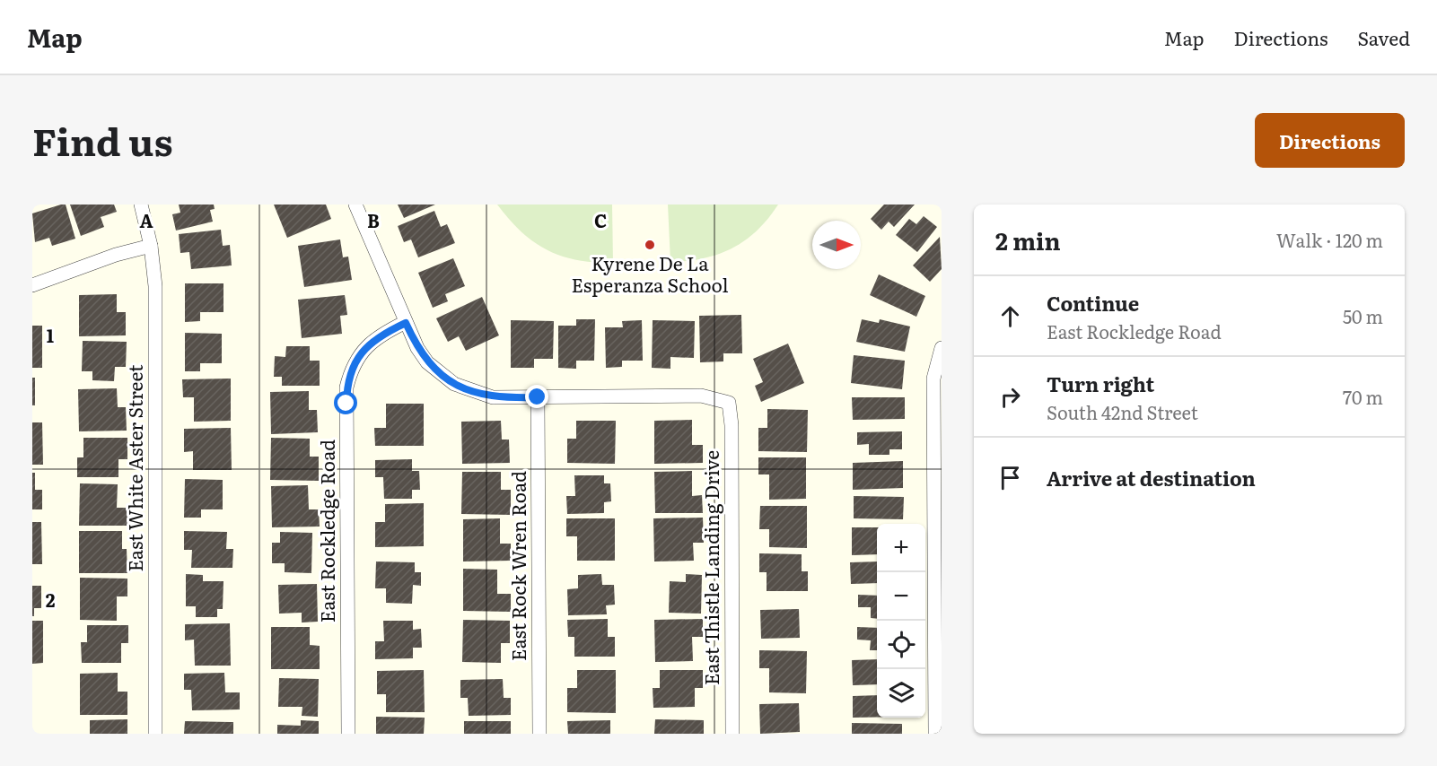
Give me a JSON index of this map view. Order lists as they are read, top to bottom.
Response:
{
  "streets": {
    "street": [
      "East White Aster Street",
      "East Rockledge Road",
      "East Rock Wren Road",
      "East Thistle Landing Drive"
    ]
  },
  "crossings": [
    ["East Rock Wren Road", "East Thistle Landing Drive"]
  ],
  "places": ["Kyrene De La Esperanza School"],
  "north": "right",
  "page": {
    "header": "Map",
    "nav": ["Map", "Directions", "Saved"],
    "title": "Find us",
    "buttons": "Directions",
    "heading": ["2 min", "Walk · 120 m"],
    "list": [
      ["Continue", "East Rockledge Road", "50 m"],
      ["Turn right", "South 42nd Street", "70 m"],
      "Arrive at destination"
    ],
    "map_buttons": ["+", "−"]
  },
  "grid": {
    "columns": ["A", "B", "C"],
    "rows": ["1", "2"]
  }
}
